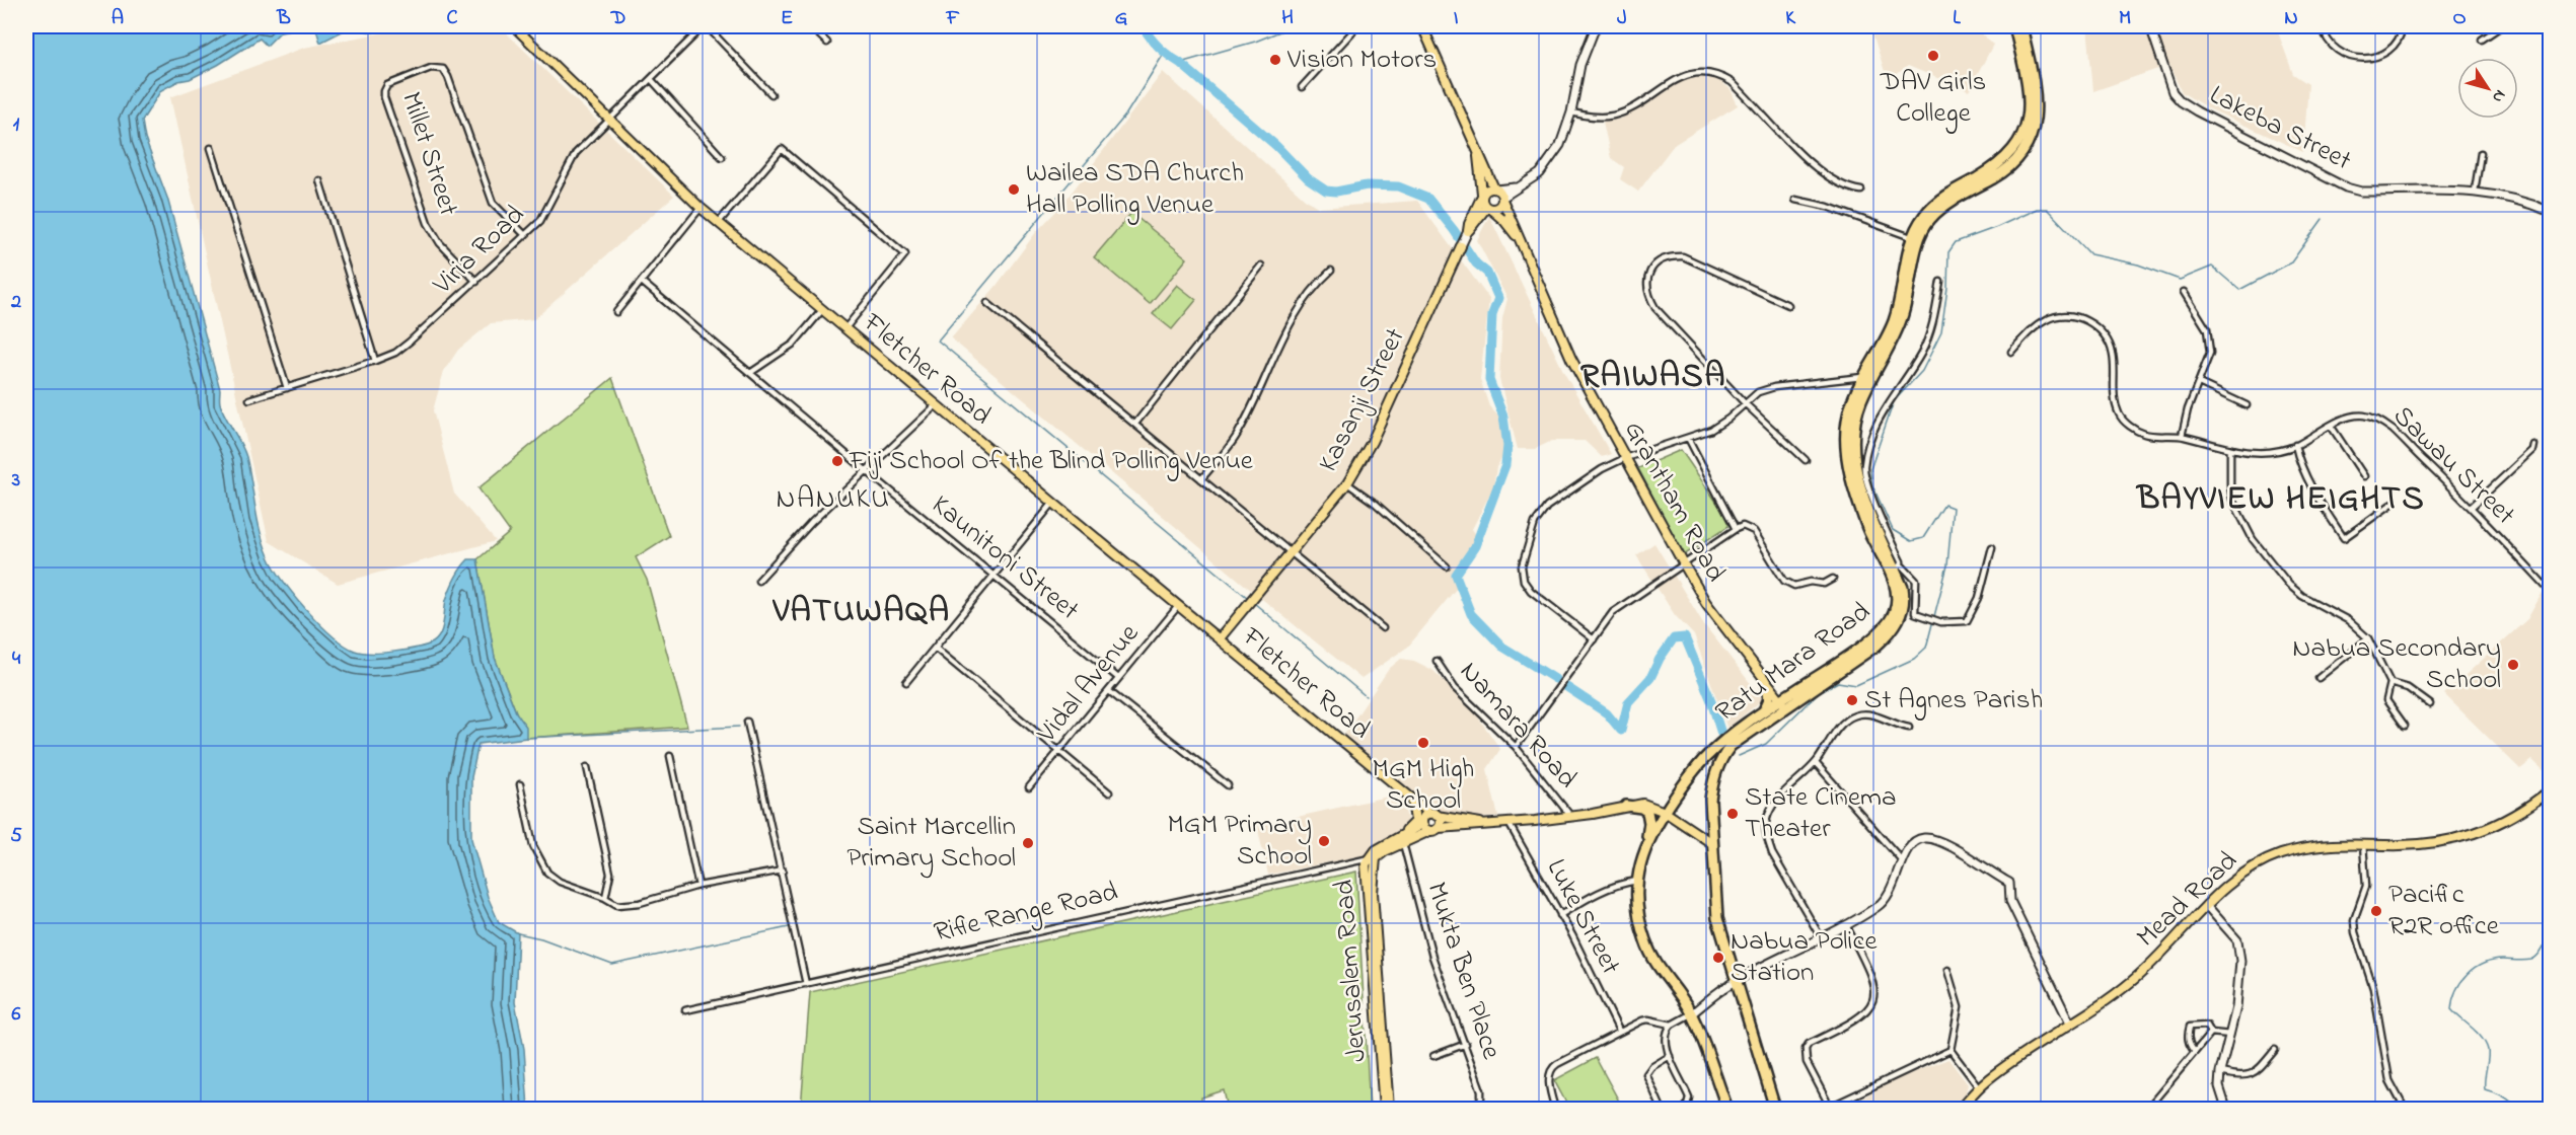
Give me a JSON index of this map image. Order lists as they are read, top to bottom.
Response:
{
  "streets": {
    "highway": ["Ratu Mara Road"],
    "main road": [
      "Lakeba Street",
      "Fletcher Road",
      "Kasanji Street",
      "Grantham Road",
      "Mead Road",
      "Jerusalem Road"
    ],
    "street": [
      "Millet Street",
      "Viria Road",
      "Sawau Street",
      "Kaunitoni Street",
      "Vidal Avenue",
      "Namara Road",
      "Rifle Range Road",
      "Luke Street",
      "Mukta Ben Place"
    ]
  },
  "crossings": [
    ["Millet Street", "Viria Road"],
    ["Viria Road", "Fletcher Road"],
    ["Fletcher Road", "Kasanji Street"],
    ["Fletcher Road", "Vidal Avenue"],
    ["Fletcher Road", "Jerusalem Road"],
    ["Kasanji Street", "Grantham Road"],
    ["Grantham Road", "Ratu Mara Road"],
    ["Kaunitoni Street", "Vidal Avenue"],
    ["Rifle Range Road", "Jerusalem Road"],
    ["Jerusalem Road", "Mukta Ben Place"]
  ],
  "districts": [
    "RAIWASA",
    "NANUKU",
    "BAYVIEW HEIGHTS",
    "VATUWAQA"
  ],
  "places": [
    "DAV Girls College",
    "Vision Motors",
    "Wailea SDA Church Hall Polling Venue",
    "Fiji School Of the Blind Polling Venue",
    "Nabua Secondary School",
    "St Agnes Parish",
    "MGM High School",
    "State Cinema Theater",
    "MGM Primary School",
    "Saint Marcellin Primary School",
    "Pacific R2R office",
    "Nabua Police Station"
  ],
  "north": "bottom right",
  "grid": {
    "columns": [
      "A",
      "B",
      "C",
      "D",
      "E",
      "F",
      "G",
      "H",
      "I",
      "J",
      "K",
      "L",
      "M",
      "N",
      "O"
    ],
    "rows": [
      "1",
      "2",
      "3",
      "4",
      "5",
      "6"
    ]
  }
}
